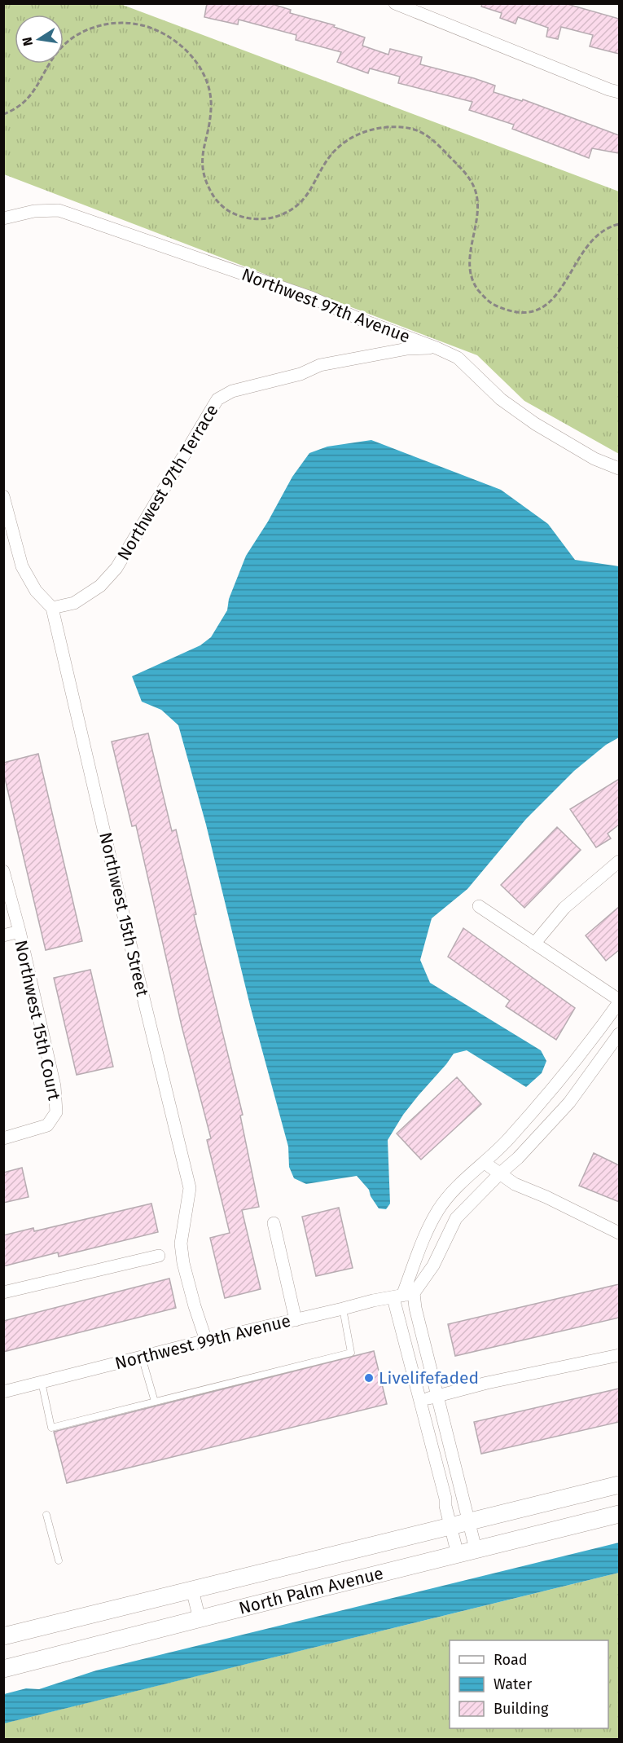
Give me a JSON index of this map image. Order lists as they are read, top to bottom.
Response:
{
  "streets": {
    "main road": ["North Palm Avenue"],
    "street": [
      "Northwest 97th Avenue",
      "Northwest 97th Terrace",
      "Northwest 15th Street",
      "Northwest 15th Court",
      "Northwest 99th Avenue"
    ]
  },
  "crossings": [
    ["Northwest 97th Avenue", "Northwest 97th Terrace"],
    ["Northwest 97th Terrace", "Northwest 15th Street"],
    ["Northwest 15th Street", "Northwest 99th Avenue"]
  ],
  "places": ["Livelifefaded"],
  "legend": ["Road", "Water", "Building"],
  "north": "left"
}
